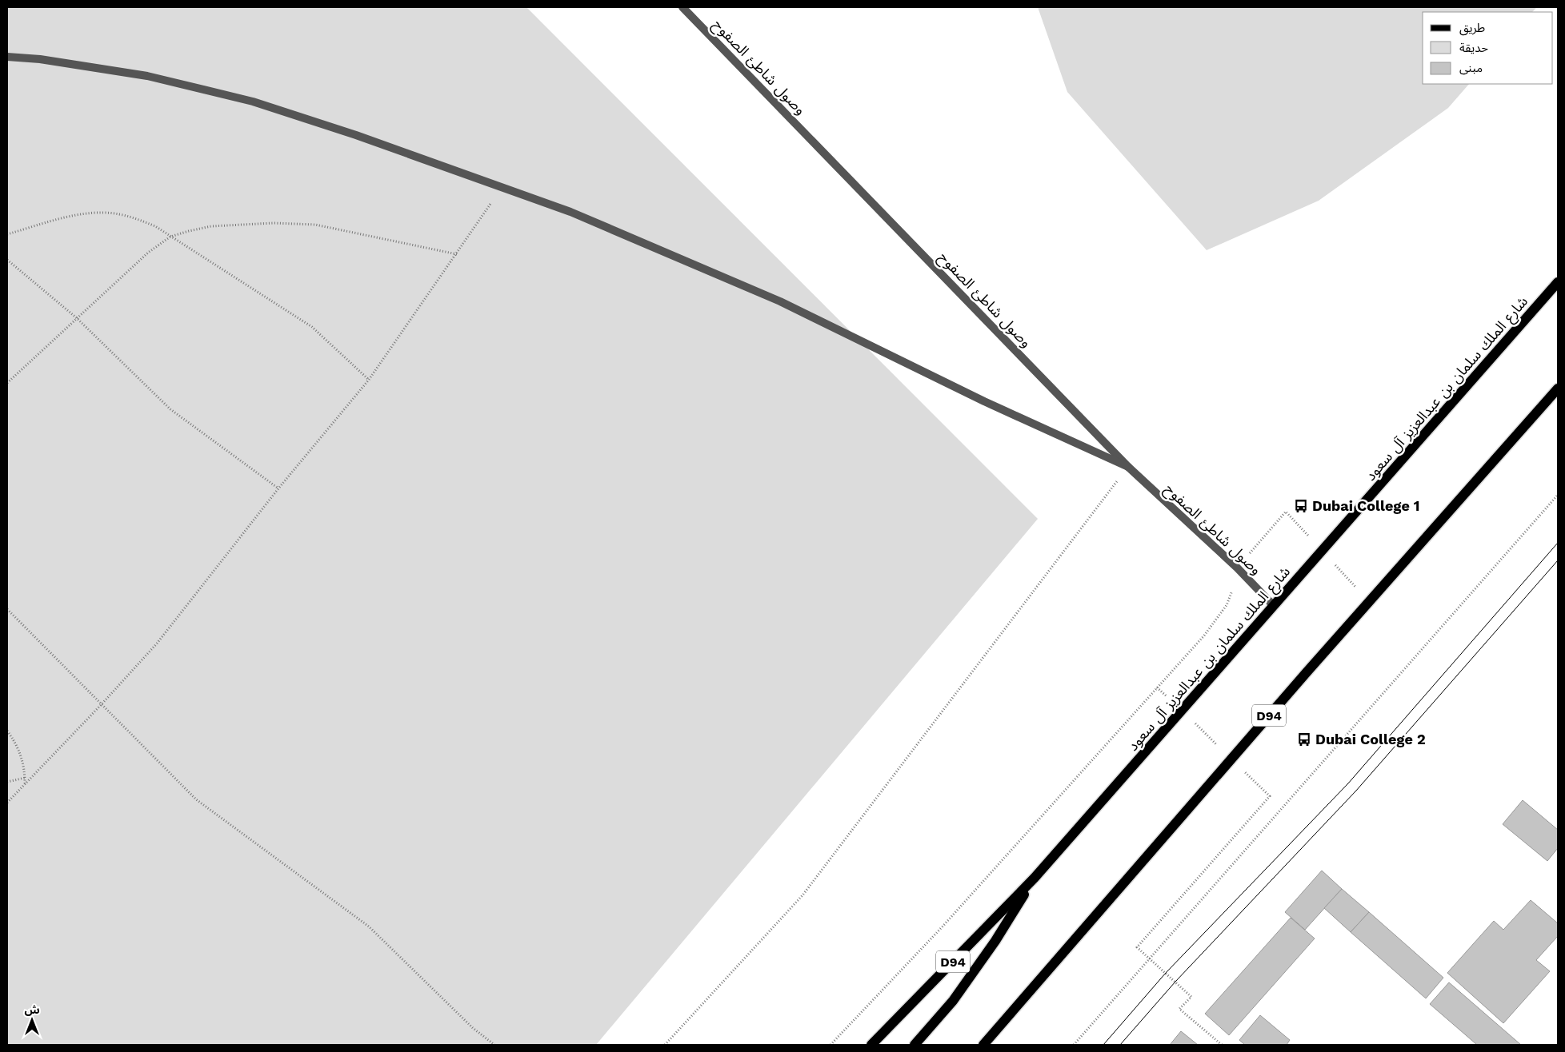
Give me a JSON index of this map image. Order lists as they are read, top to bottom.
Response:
{
  "streets": {
    "main road": ["شارع الملك سلمان بن عبدالعزيز آل سعود", "D94"],
    "lane": ["وصول شاطئ الصفوح"]
  },
  "crossings": [
    ["وصول شاطئ الصفوح", "شارع الملك سلمان بن عبدالعزيز آل سعود"]
  ],
  "places": {
    "bus stop": ["Dubai College 1", "Dubai College 2"]
  },
  "legend": ["طريق", "حديقة", "مبنى"],
  "north": "top"
}
